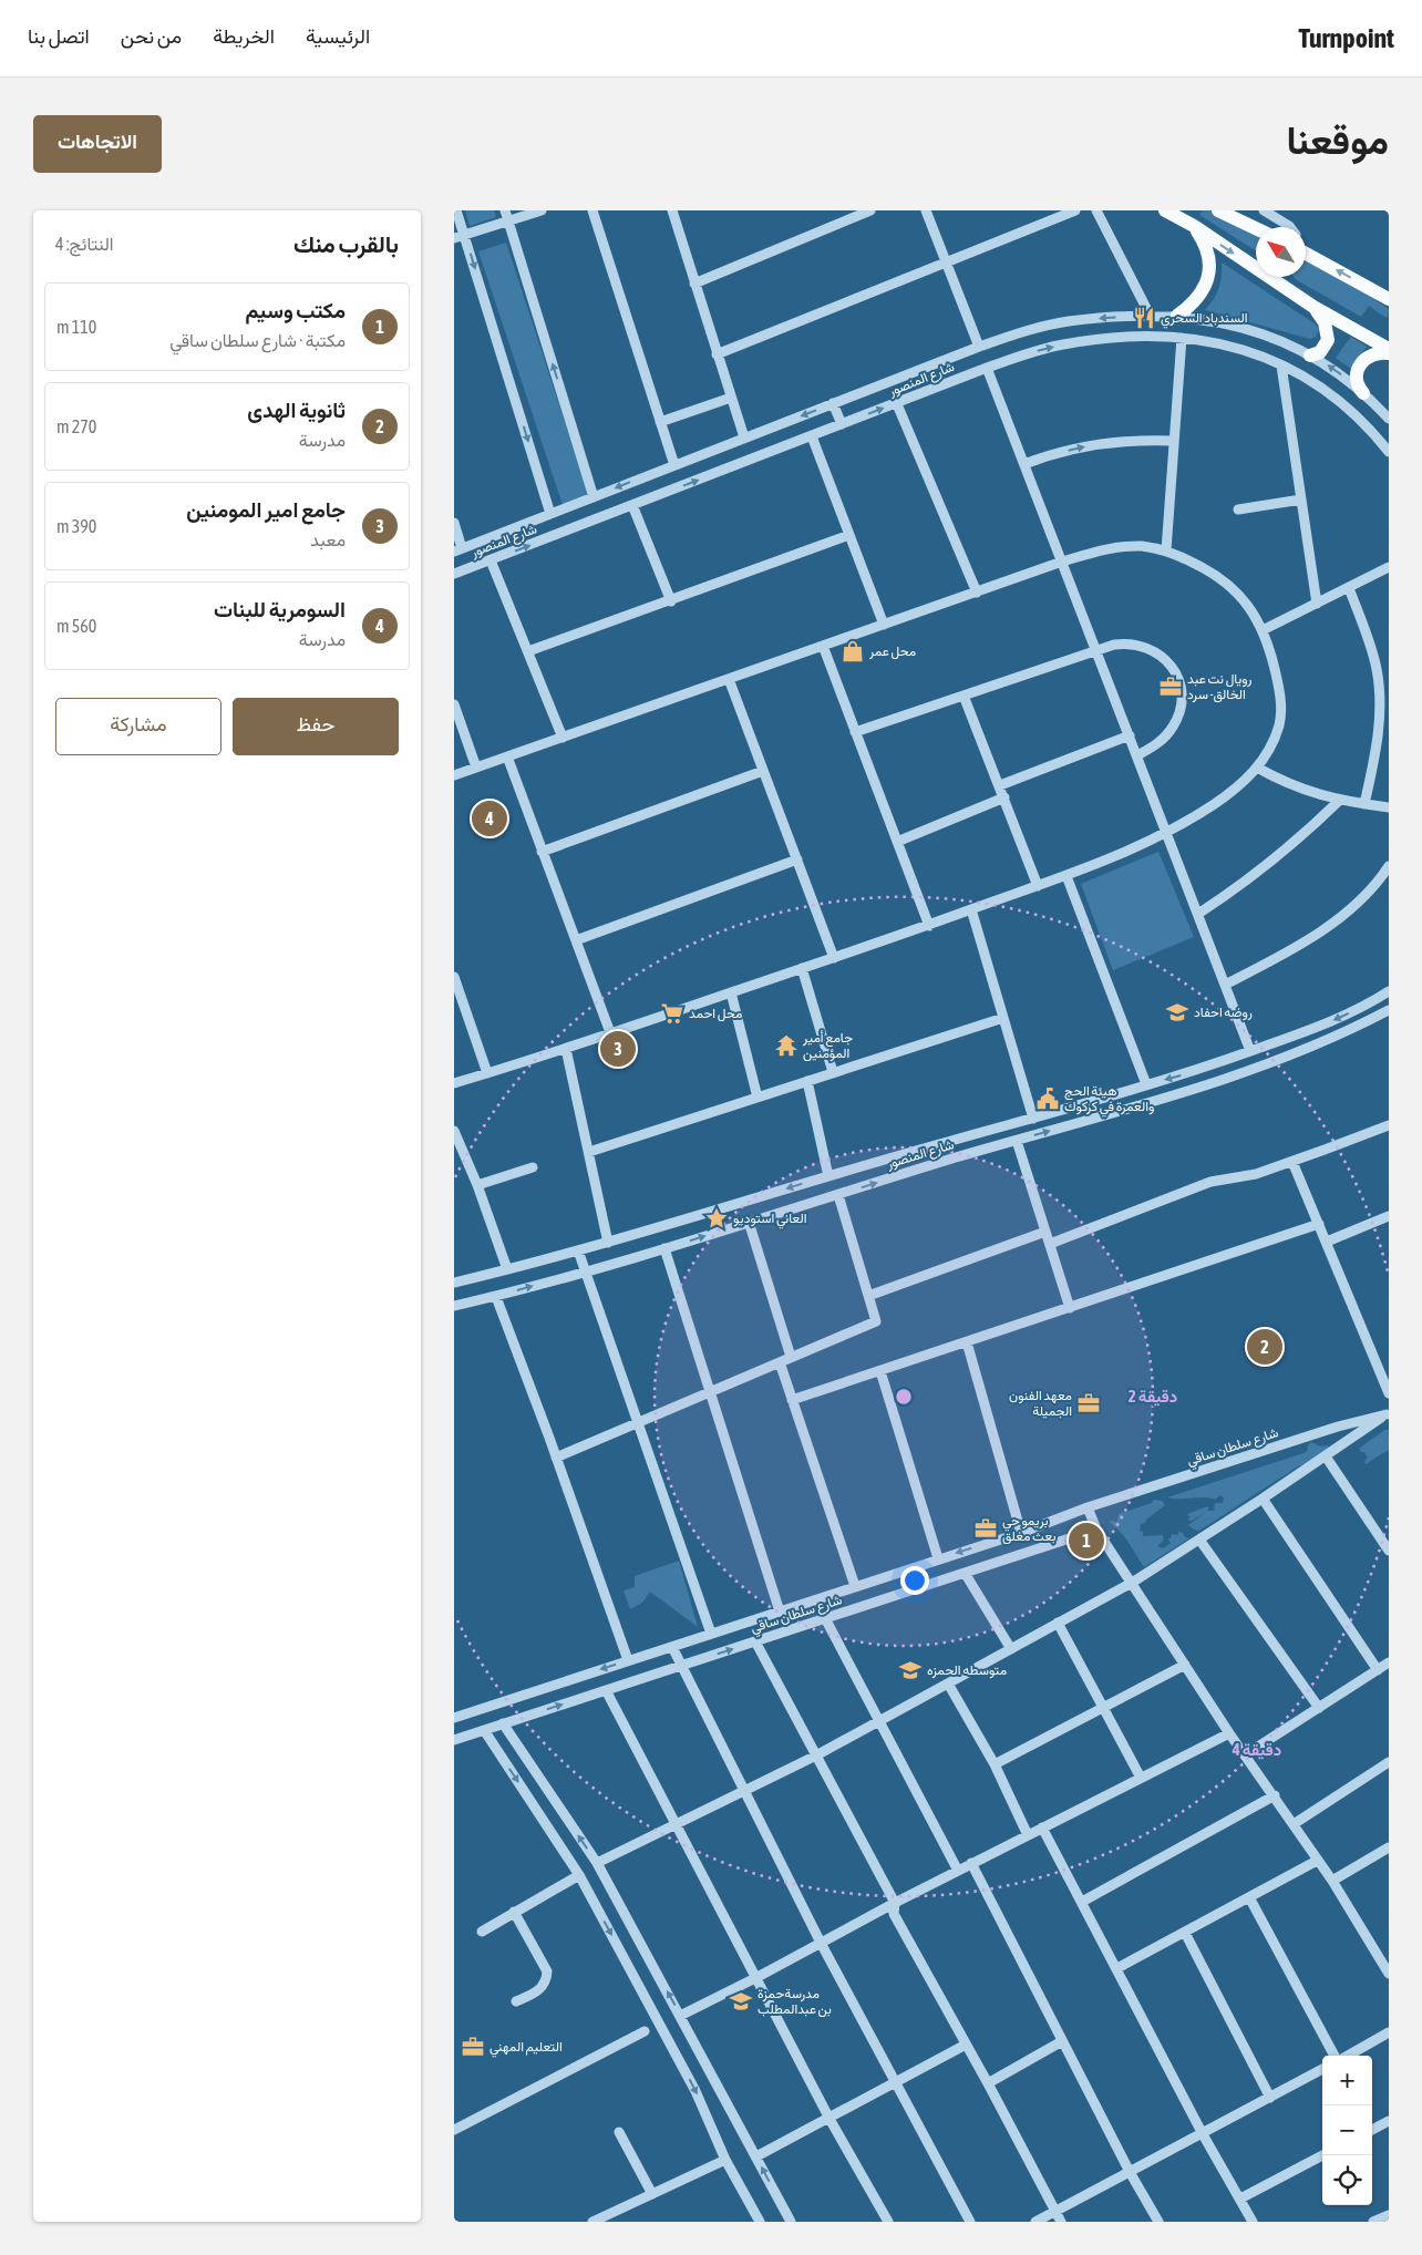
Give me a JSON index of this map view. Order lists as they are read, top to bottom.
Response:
{
  "streets": {
    "street": ["شارع المنصور", "شارع سلطان ساقي"]
  },
  "places": {
    "restaurant": ["السندباد السحري"],
    "shop": ["محل عمر"],
    "office": [
      "رويال نت عبد الخالق- سرد",
      "معهد الفنون الجميلة",
      "بريمو حي بعث مغلق",
      "التعليم المهني"
    ],
    "school or university": ["روضه احفاد", "متوسطه الحمزه", "مدرسةحمزة بن عبدالمطلب"],
    "supermarket": ["محل احمد"],
    "temple": ["جامع أمير المؤمنين"],
    "public building": ["هيئة الحج والعمرة في كركوك"],
    "place": ["العاني استوديو"]
  },
  "north": "top left",
  "page": {
    "header": "Turnpoint",
    "nav": [
      "الرئيسية",
      "الخريطة",
      "من نحن",
      "اتصل بنا"
    ],
    "title": "موقعنا",
    "buttons": [
      "الاتجاهات",
      ["حفظ", "مشاركة"]
    ],
    "heading": ["بالقرب منك", "النتائج: 4"],
    "list": [
      {
        "mark": "1",
        "name": "مكتب وسيم",
        "note": "مكتبة · شارع سلطان ساقي",
        "value": "110 m"
      },
      {
        "mark": "2",
        "name": "ثانوية الهدى",
        "note": "مدرسة",
        "value": "270 m"
      },
      {
        "mark": "3",
        "name": "جامع امير المومنين",
        "note": "معبد",
        "value": "390 m"
      },
      {
        "mark": "4",
        "name": "السومرية للبنات",
        "note": "مدرسة",
        "value": "560 m"
      }
    ],
    "pins": [
      "4",
      "3",
      "2",
      "1"
    ],
    "map_buttons": ["+", "−"]
  },
  "rings": ["2 دقيقة", "4 دقيقة"]
}
